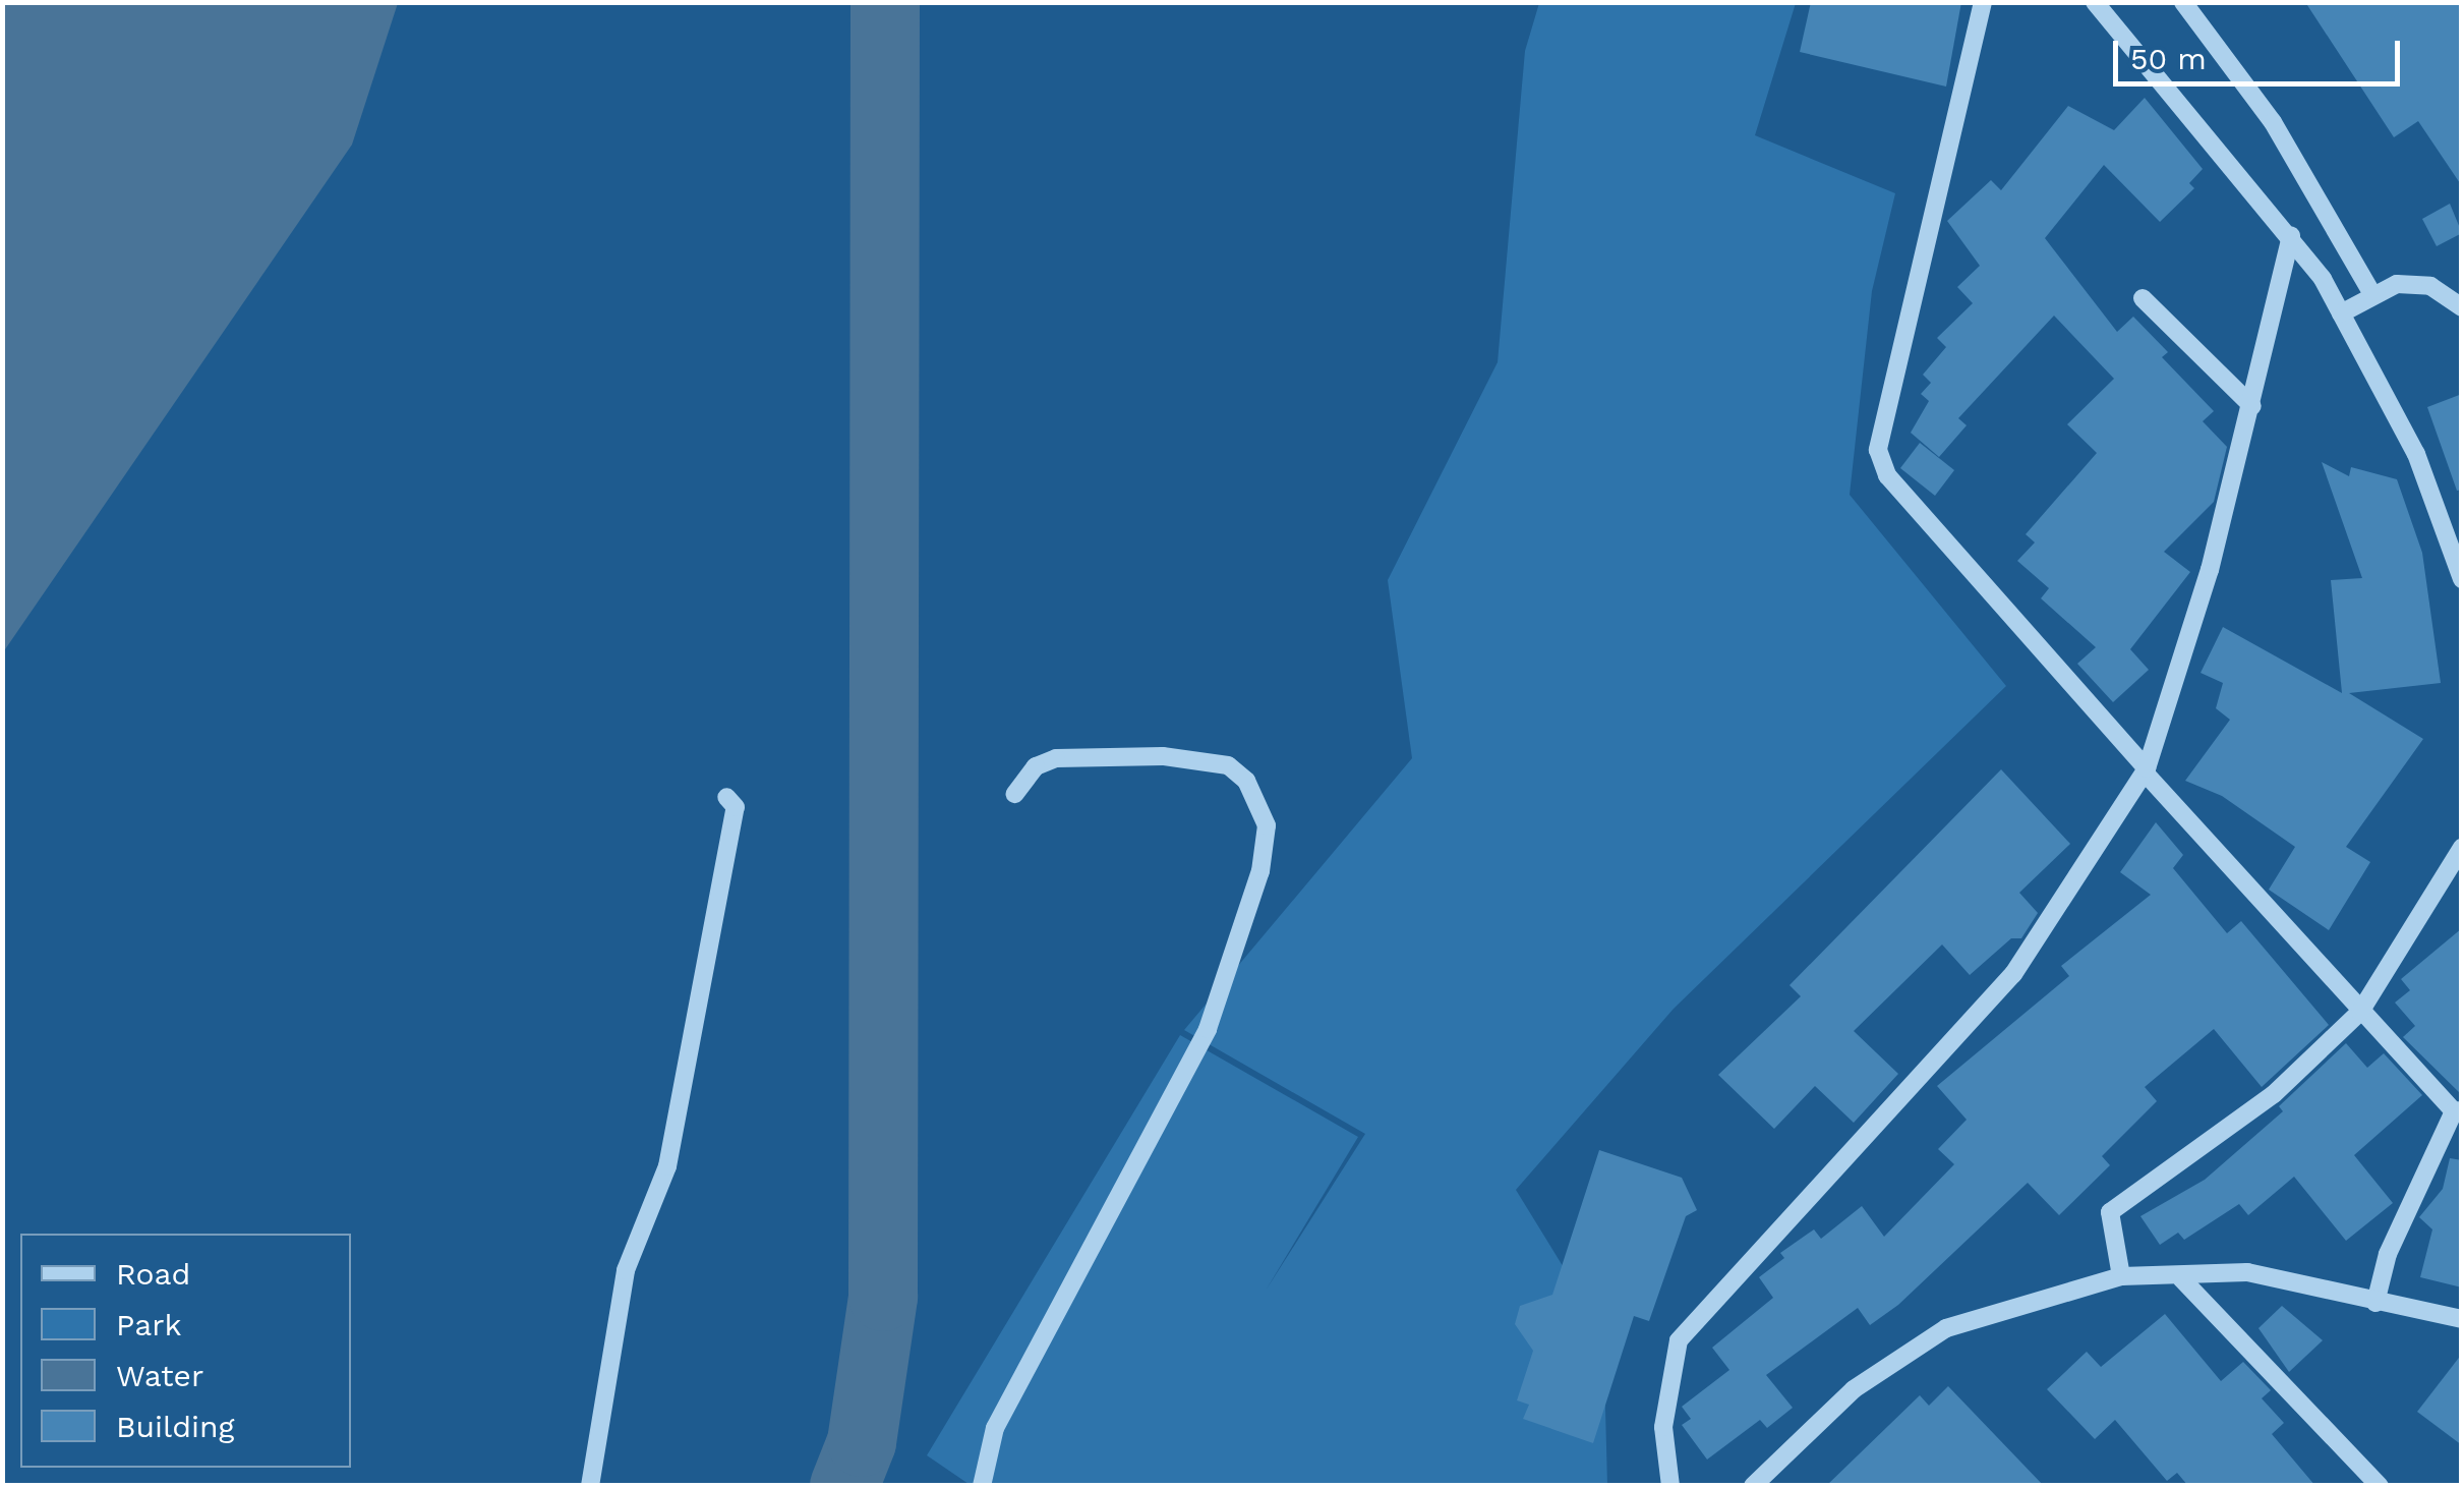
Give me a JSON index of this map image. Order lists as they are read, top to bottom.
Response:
{
  "legend": [
    "Road",
    "Park",
    "Water",
    "Building"
  ],
  "scale_bar": "50 m"
}
